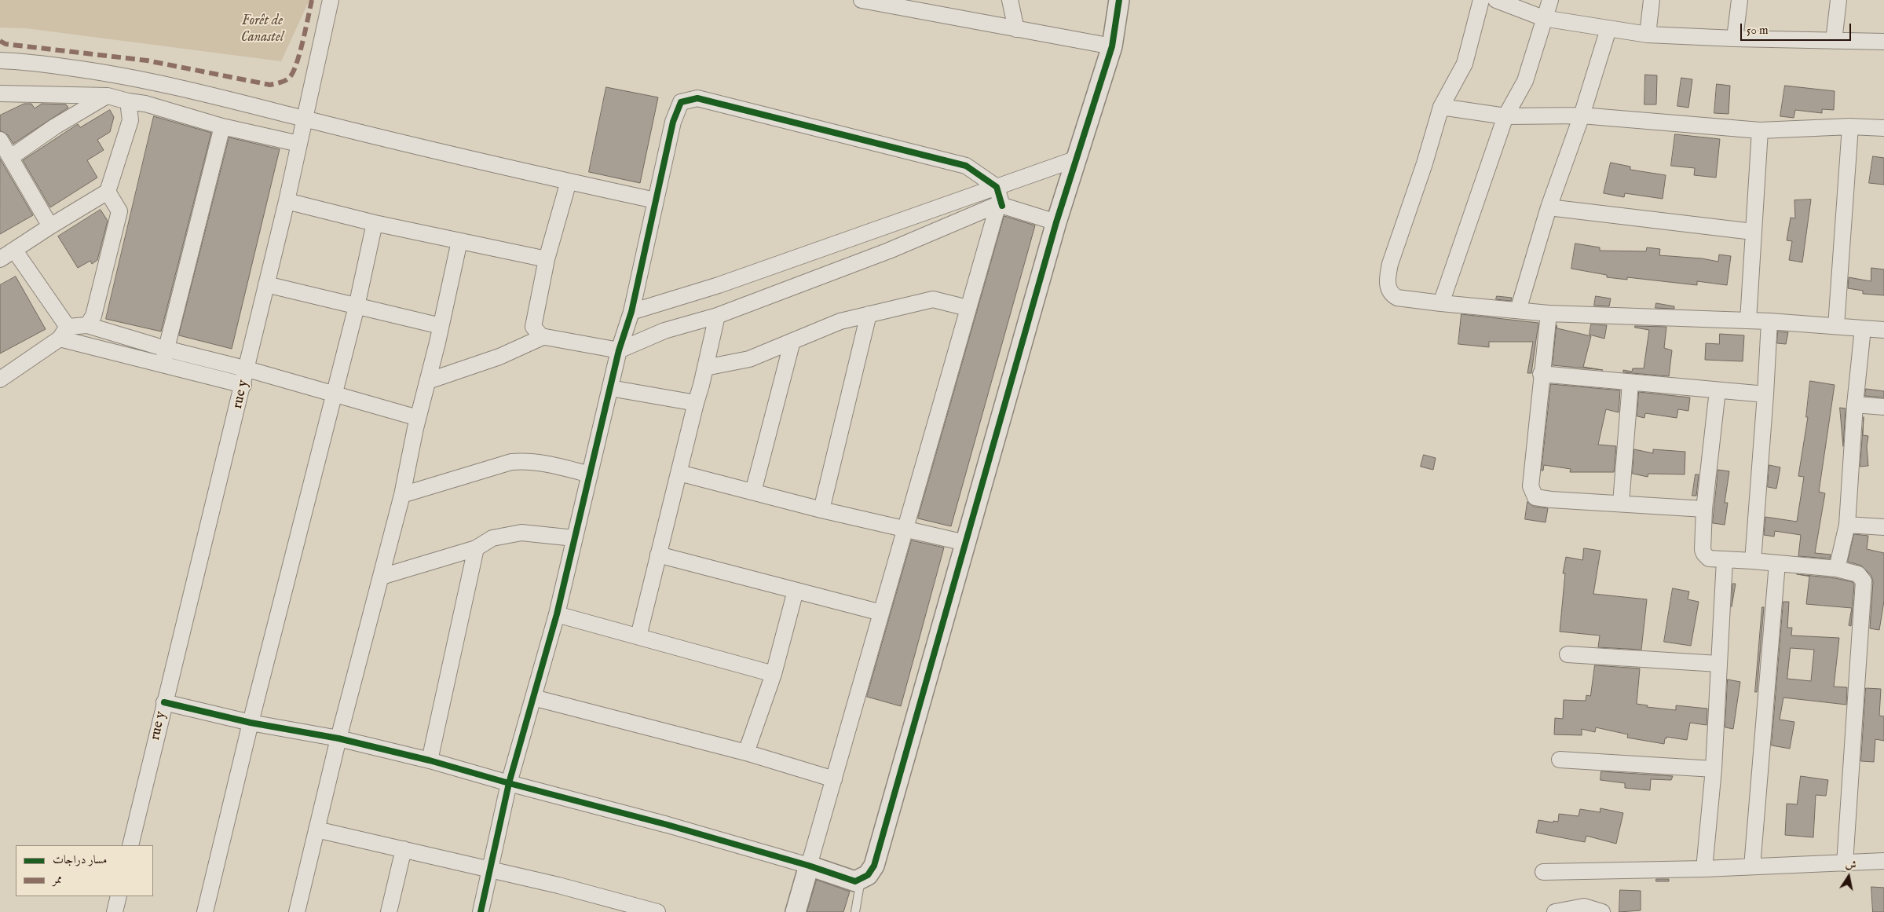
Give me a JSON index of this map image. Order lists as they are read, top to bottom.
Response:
{
  "streets": {
    "street": ["rue y"]
  },
  "parks": ["Forêt de Canastel"],
  "legend": ["مسار دراجات", "ممر"],
  "scale_bar": "50 m",
  "north": "top"
}
